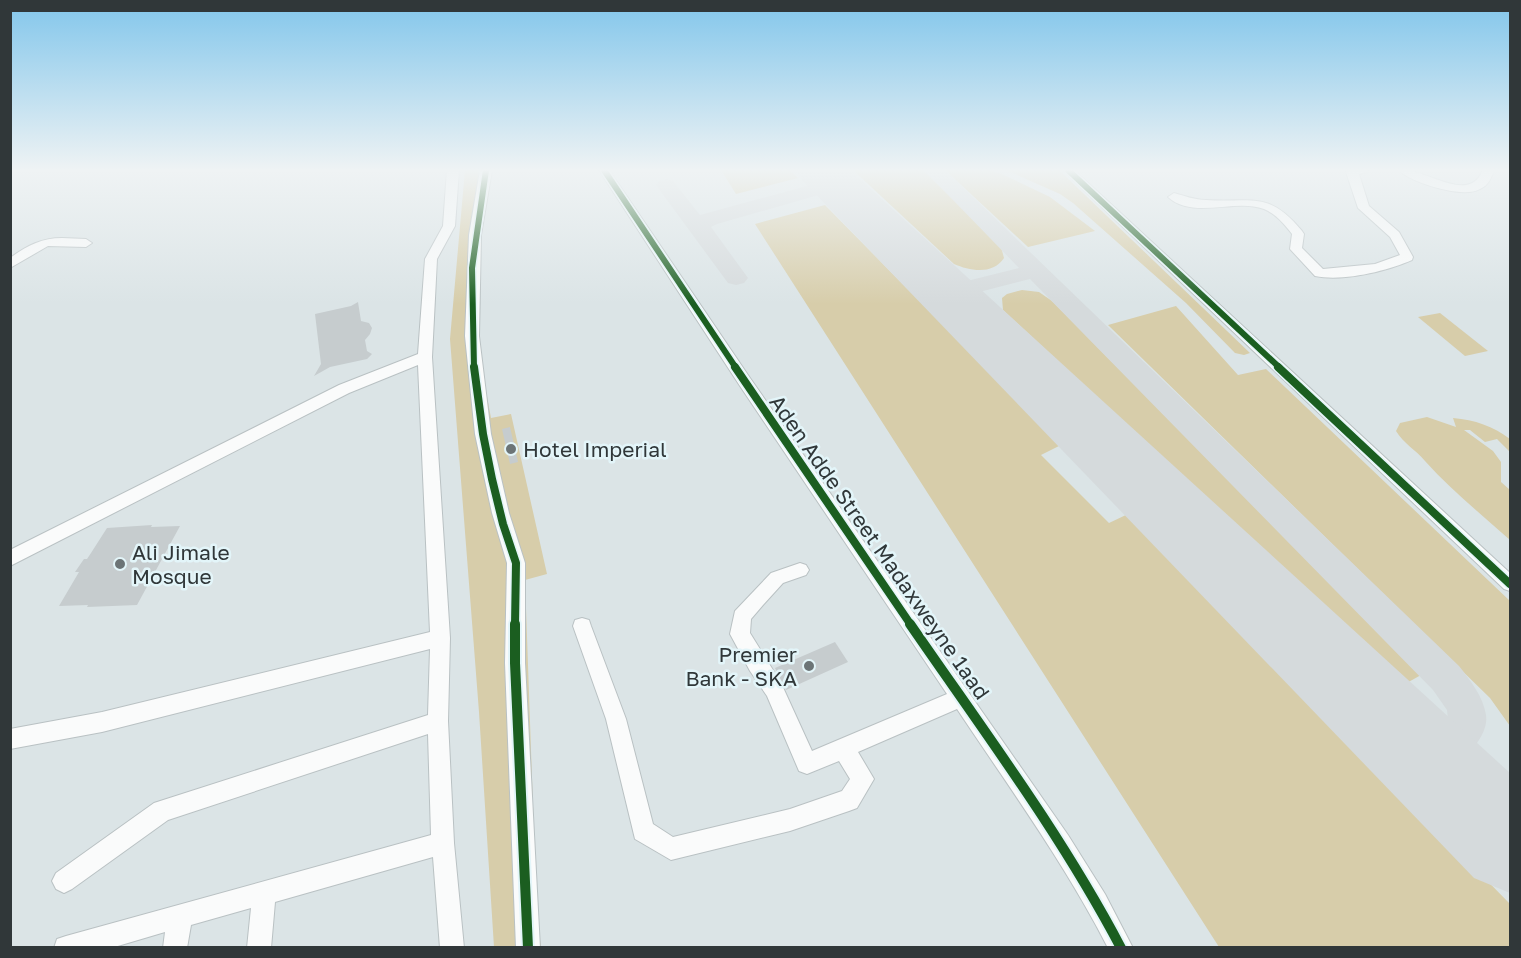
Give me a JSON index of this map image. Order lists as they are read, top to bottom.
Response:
{
  "streets": {
    "street": ["Aden Adde Street Madaxweyne 1aad"]
  },
  "places": ["Hotel Imperial", "Ali Jimale Mosque", "Premier Bank - SKA"]
}
